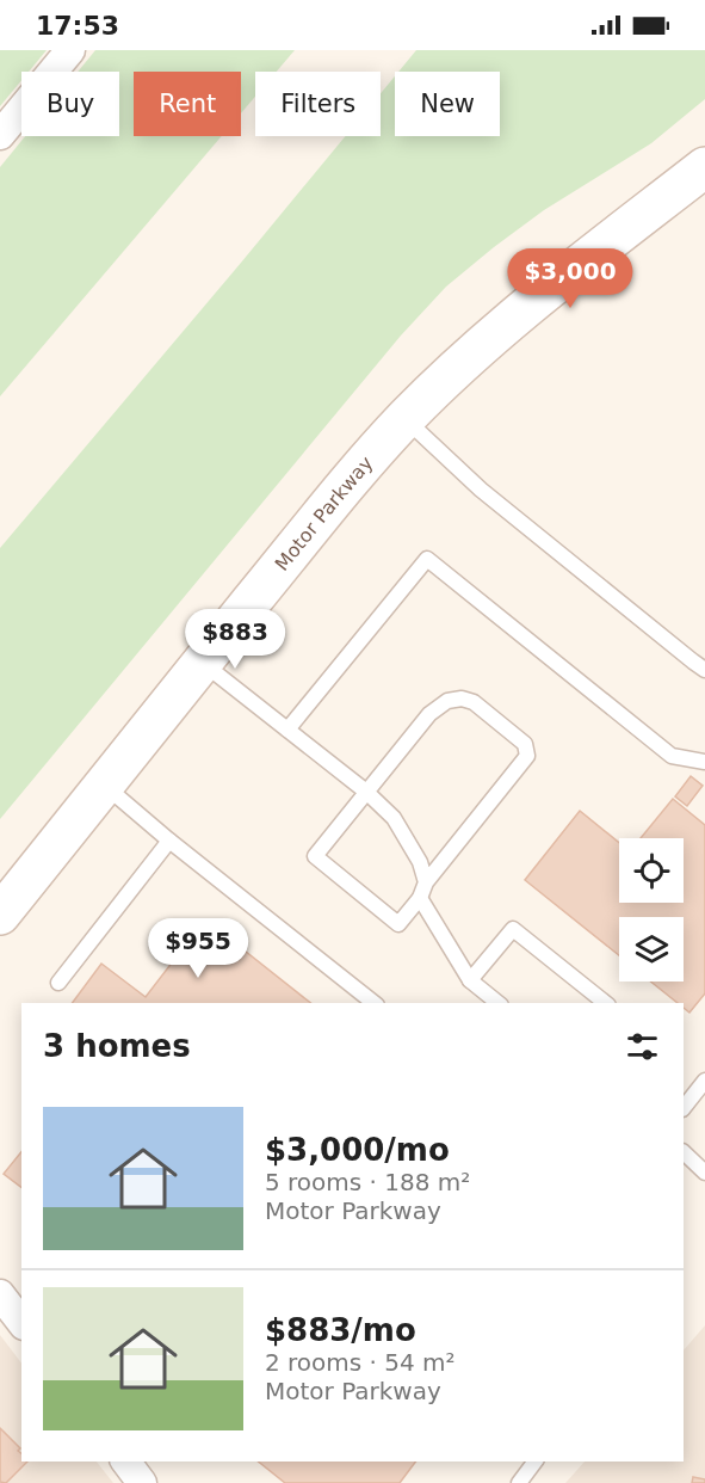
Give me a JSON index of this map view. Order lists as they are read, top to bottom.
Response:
{
  "streets": {
    "main road": ["Motor Parkway"]
  },
  "page": {
    "status": "17:53",
    "chip": [
      "Buy",
      "Rent",
      "Filters",
      "New"
    ],
    "price": ["$3,000", "$883", "$955"],
    "heading": "3 homes",
    "list": [
      {
        "name": "$3,000/mo",
        "note": "5 rooms · 188 m² · Motor Parkway"
      },
      {
        "name": "$883/mo",
        "note": "2 rooms · 54 m² · Motor Parkway"
      }
    ]
  }
}
